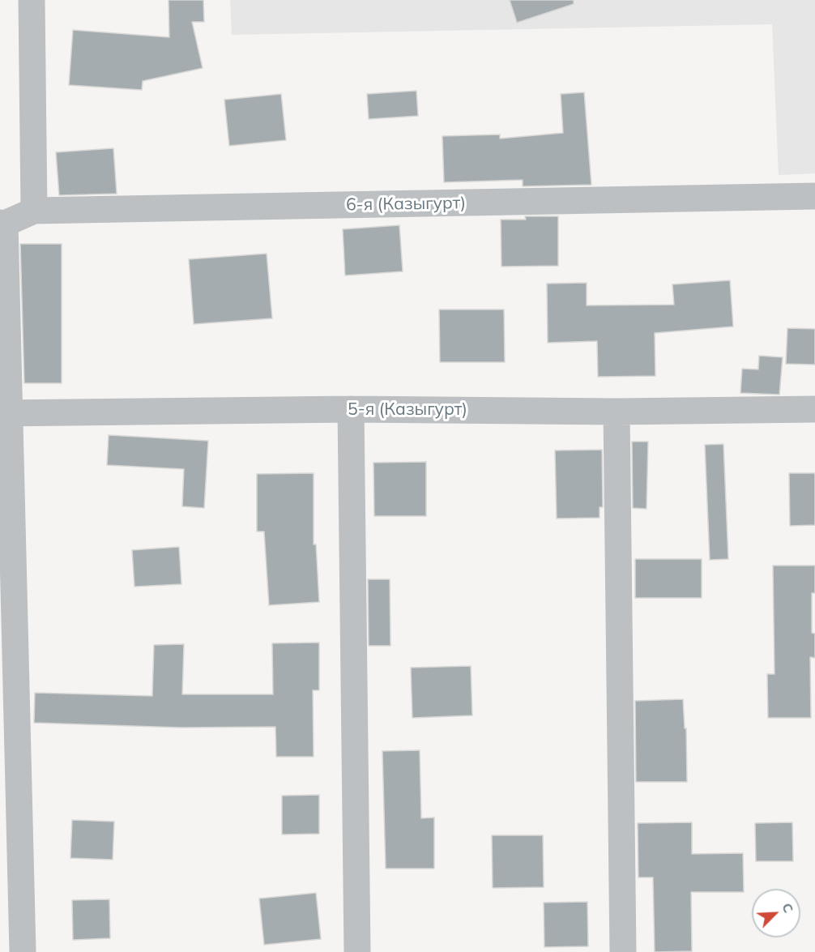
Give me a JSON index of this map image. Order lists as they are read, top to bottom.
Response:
{
  "streets": {
    "street": ["6-я (Казыгурт)", "5-я (Казыгурт)"]
  },
  "north": "top right"
}
